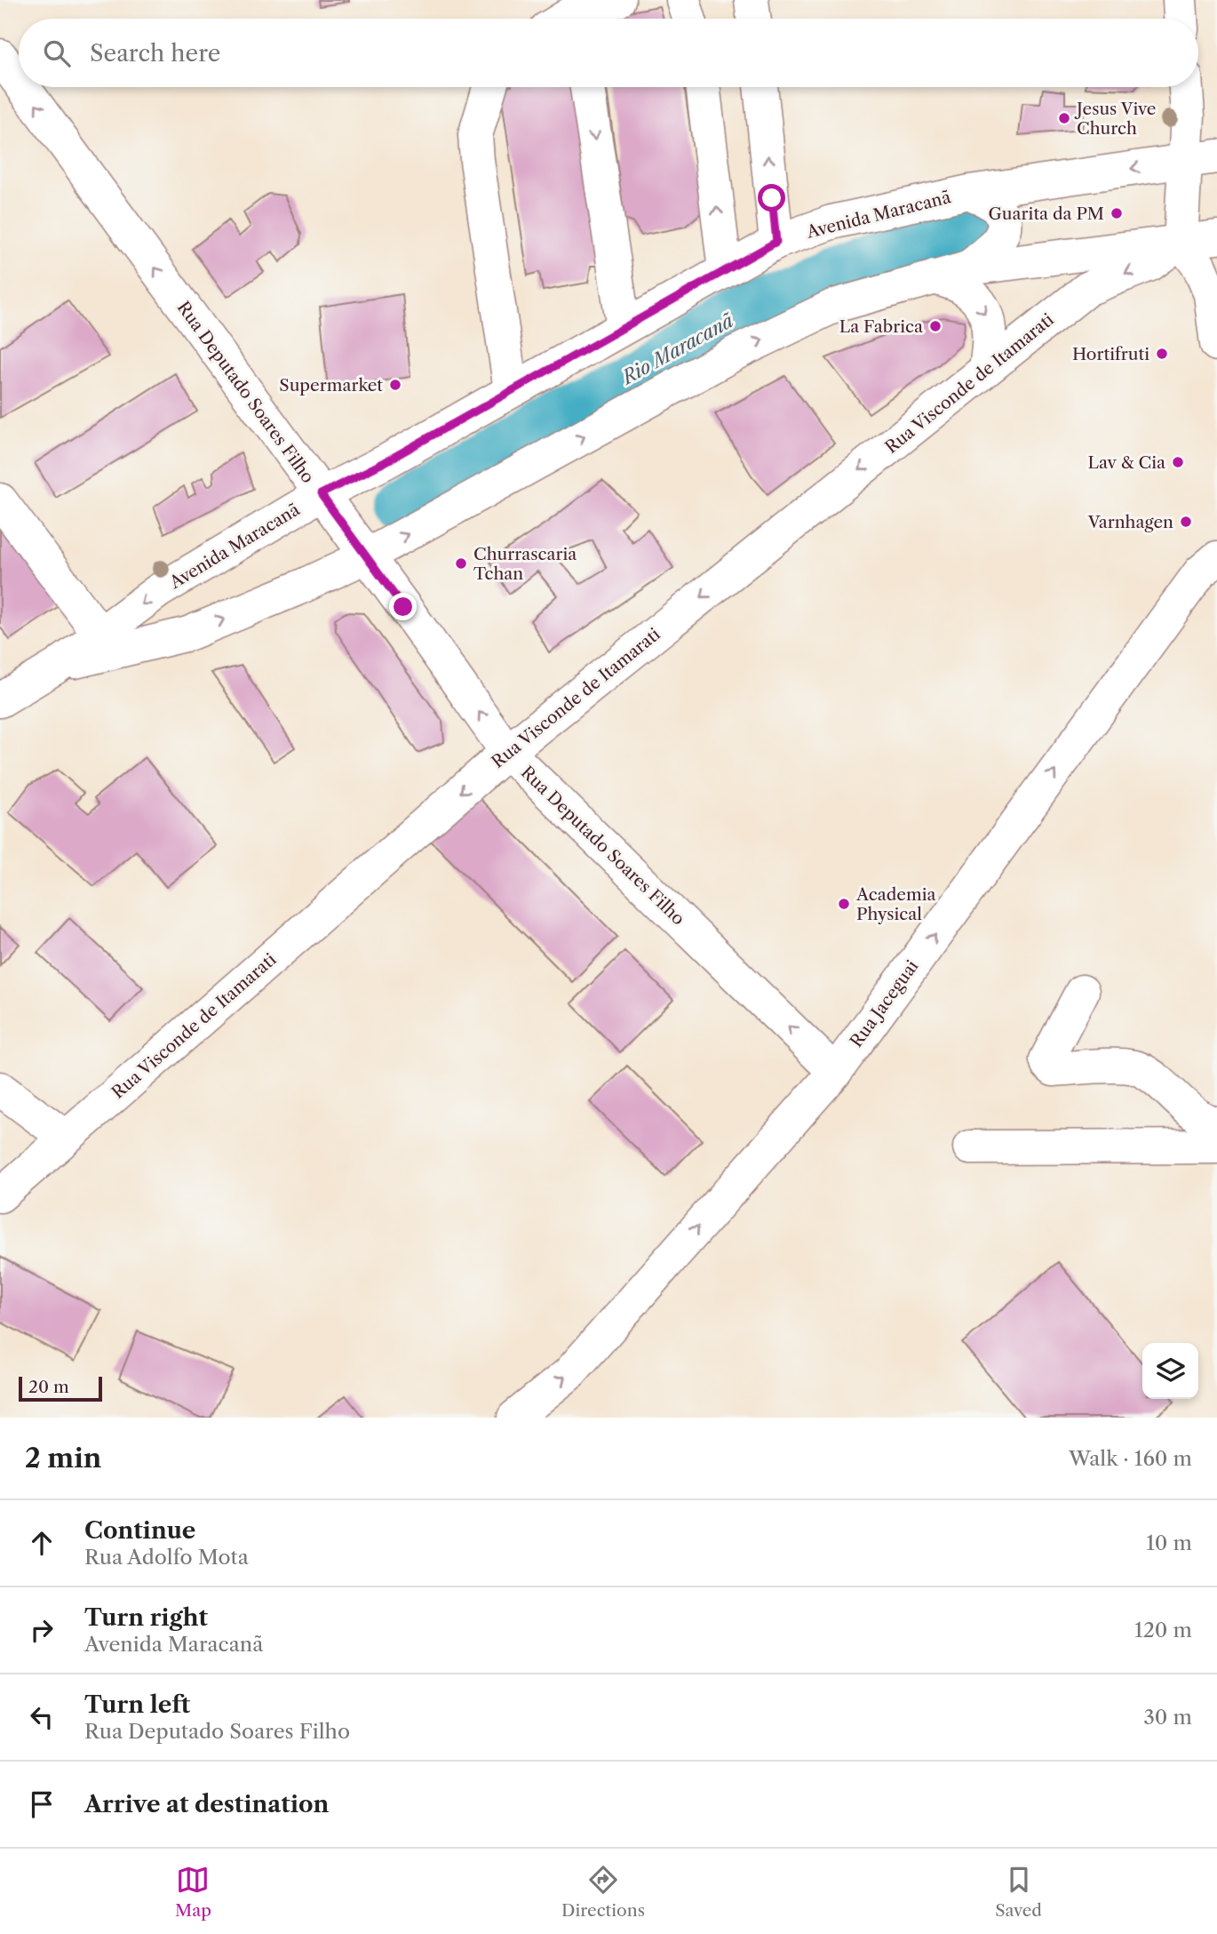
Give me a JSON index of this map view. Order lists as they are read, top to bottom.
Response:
{
  "streets": {
    "street": [
      "Avenida Maracanã",
      "Rua Visconde de Itamarati",
      "Rua Deputado Soares Filho",
      "Rua Jaceguai"
    ]
  },
  "crossings": [
    ["Avenida Maracanã", "Rua Visconde de Itamarati"],
    ["Avenida Maracanã", "Rua Deputado Soares Filho"],
    ["Rua Visconde de Itamarati", "Rua Deputado Soares Filho"],
    ["Rua Deputado Soares Filho", "Rua Jaceguai"]
  ],
  "one_way": ["Rua Visconde de Itamarati", "Rua Deputado Soares Filho", "Rua Jaceguai"],
  "water": ["Rio Maracanã"],
  "places": [
    "Jesus Vive Church",
    "Guarita da PM",
    "La Fabrica",
    "Hortifruti",
    "Supermarket",
    "Lav & Cia",
    "Varnhagen",
    "Churrascaria Tchan",
    "Academia Physical"
  ],
  "scale_bar": "20 m",
  "page": {
    "search": "Search here",
    "scale": "20 m",
    "heading": ["2 min", "Walk · 160 m"],
    "list": [
      ["Continue", "Rua Adolfo Mota", "10 m"],
      ["Turn right", "Avenida Maracanã", "120 m"],
      ["Turn left", "Rua Deputado Soares Filho", "30 m"],
      "Arrive at destination"
    ],
    "nav": ["Map", "Directions", "Saved"]
  }
}
